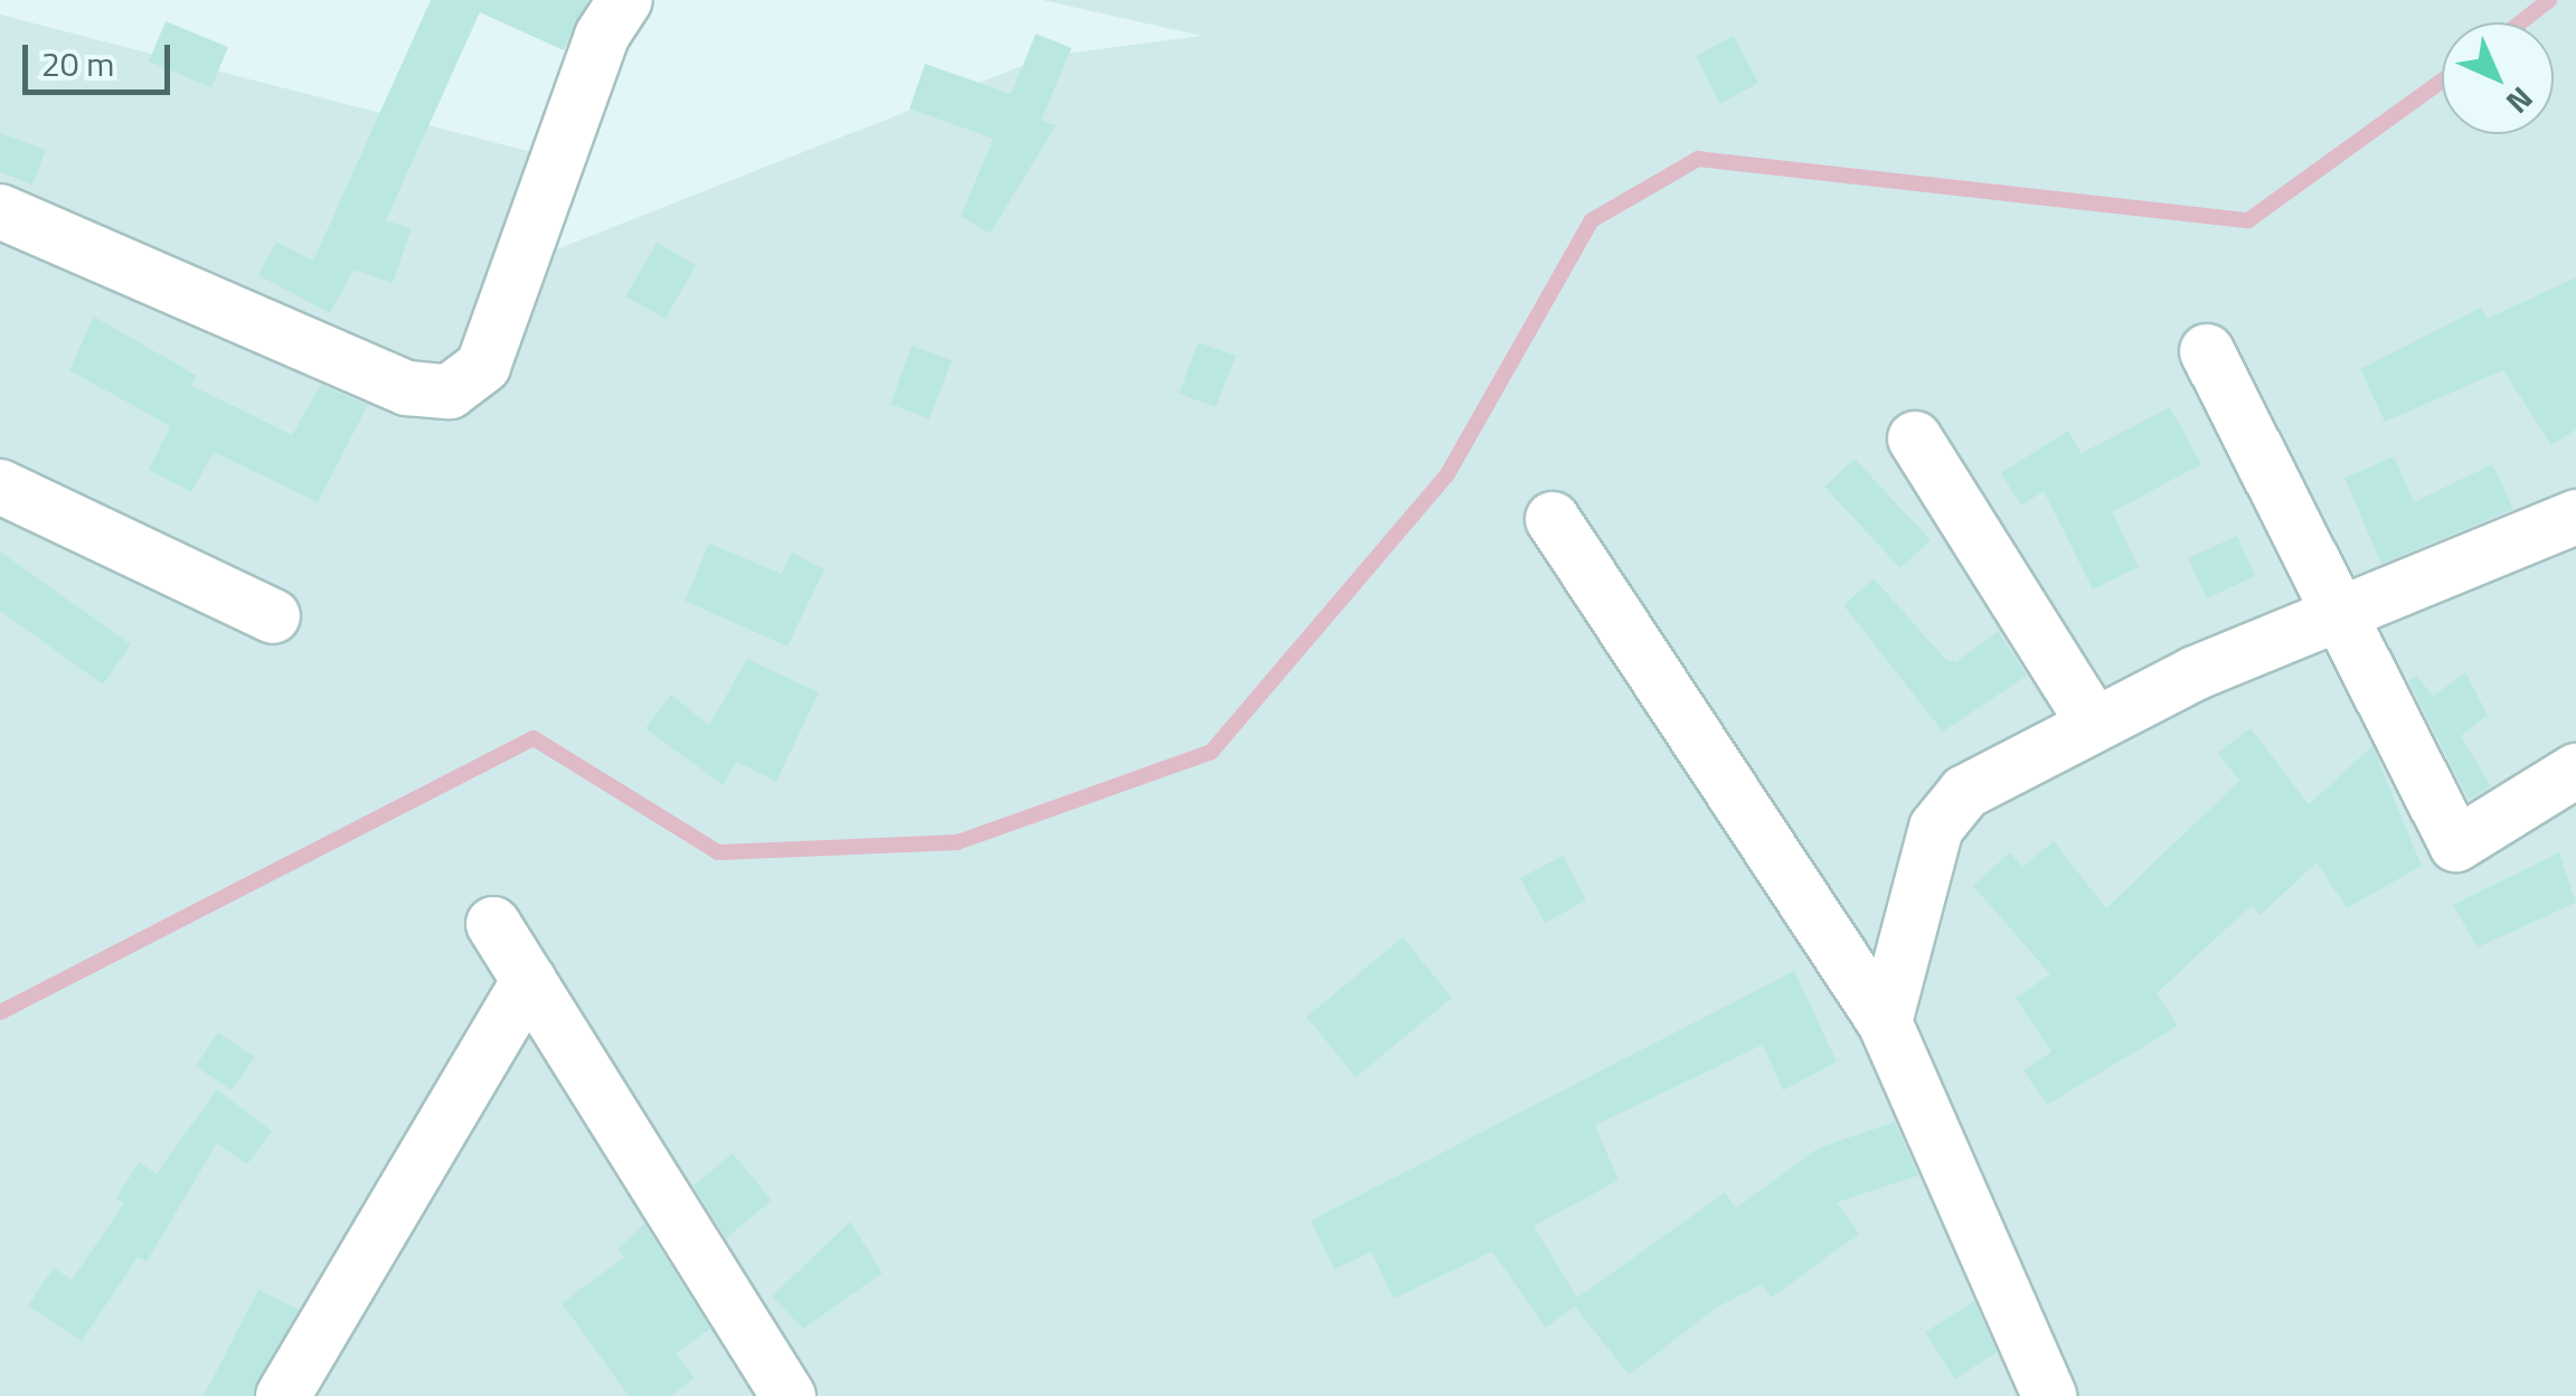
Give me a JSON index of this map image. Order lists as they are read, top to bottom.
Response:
{
  "scale_bar": "20 m",
  "north": "bottom right"
}
